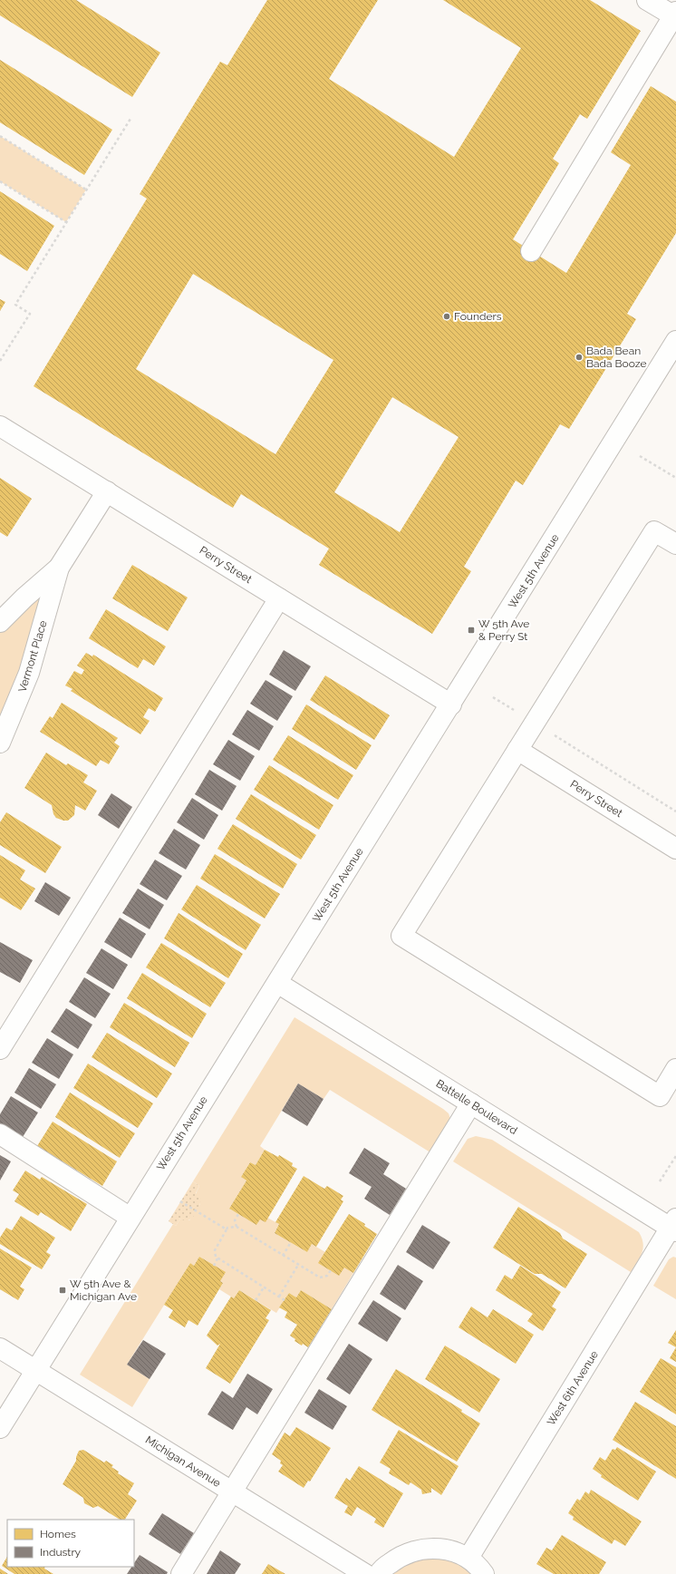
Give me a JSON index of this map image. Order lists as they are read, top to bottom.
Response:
{
  "streets": {
    "street": [
      "Perry Street",
      "West 5th Avenue",
      "Vermont Place",
      "Battelle Boulevard",
      "West 6th Avenue",
      "Michigan Avenue"
    ]
  },
  "crossings": [
    ["Perry Street", "West 5th Avenue"],
    ["Perry Street", "Vermont Place"],
    ["West 5th Avenue", "Battelle Boulevard"],
    ["West 5th Avenue", "Michigan Avenue"],
    ["Battelle Boulevard", "West 6th Avenue"]
  ],
  "places": {
    "other": ["Founders", "Bada Bean Bada Booze"],
    "transit": ["W 5th Ave & Perry St", "W 5th Ave & Michigan Ave"]
  },
  "legend": ["Homes", "Industry"]
}
